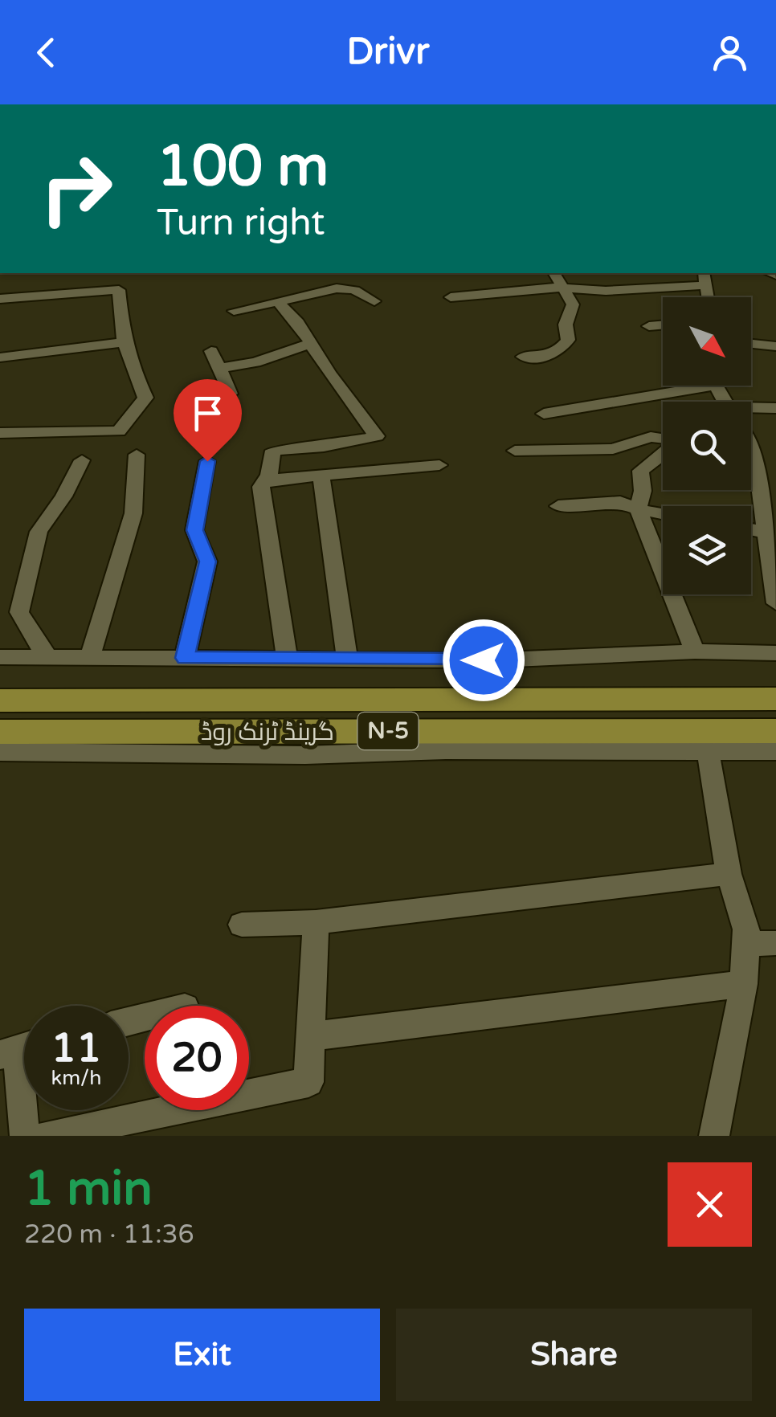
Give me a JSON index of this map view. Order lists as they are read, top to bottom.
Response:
{
  "streets": {
    "highway": ["N-5", "گرینڈ ٹرنک روڈ"]
  },
  "north": "bottom right",
  "page": {
    "header": "Drivr",
    "turn": ["100 m", "Turn right"],
    "speed": "11 km/h",
    "limit": "20",
    "heading": ["1 min", "220 m · 11:36"],
    "buttons": ["Exit", "Share"]
  }
}
